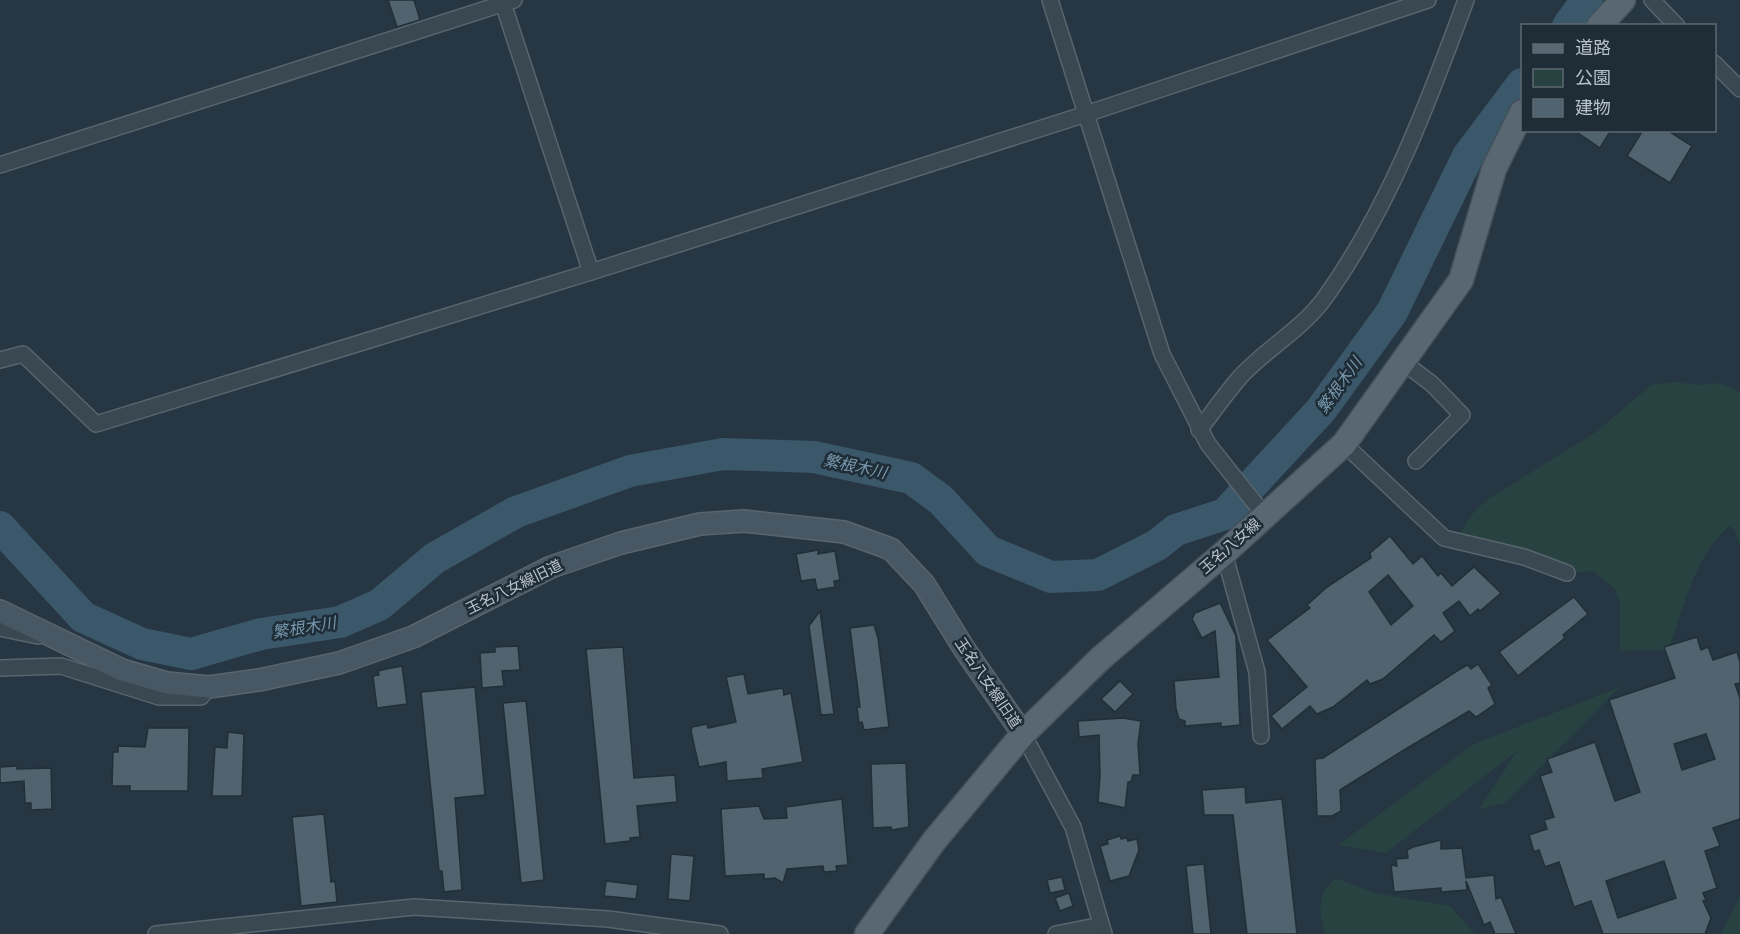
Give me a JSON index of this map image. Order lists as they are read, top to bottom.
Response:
{
  "streets": {
    "main road": ["玉名八女線"],
    "street": ["玉名八女線旧道"]
  },
  "crossings": [
    ["玉名八女線", "玉名八女線旧道"]
  ],
  "water": ["繁根木川"],
  "legend": ["道路", "公園", "建物"]
}
